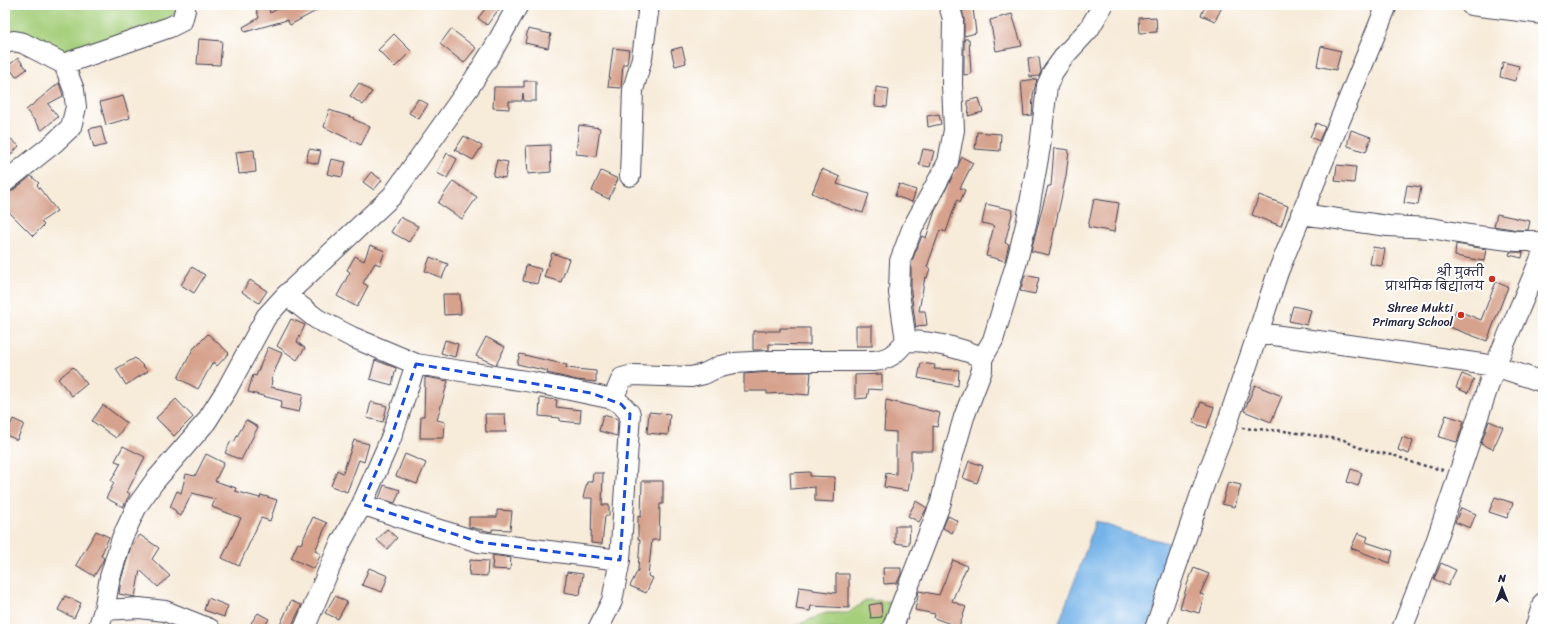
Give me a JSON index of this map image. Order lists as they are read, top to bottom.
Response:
{
  "places": ["श्री मुक्ती प्राथमिक बिद्यालय", "Shree Mukti Primary School"],
  "north": "top"
}
